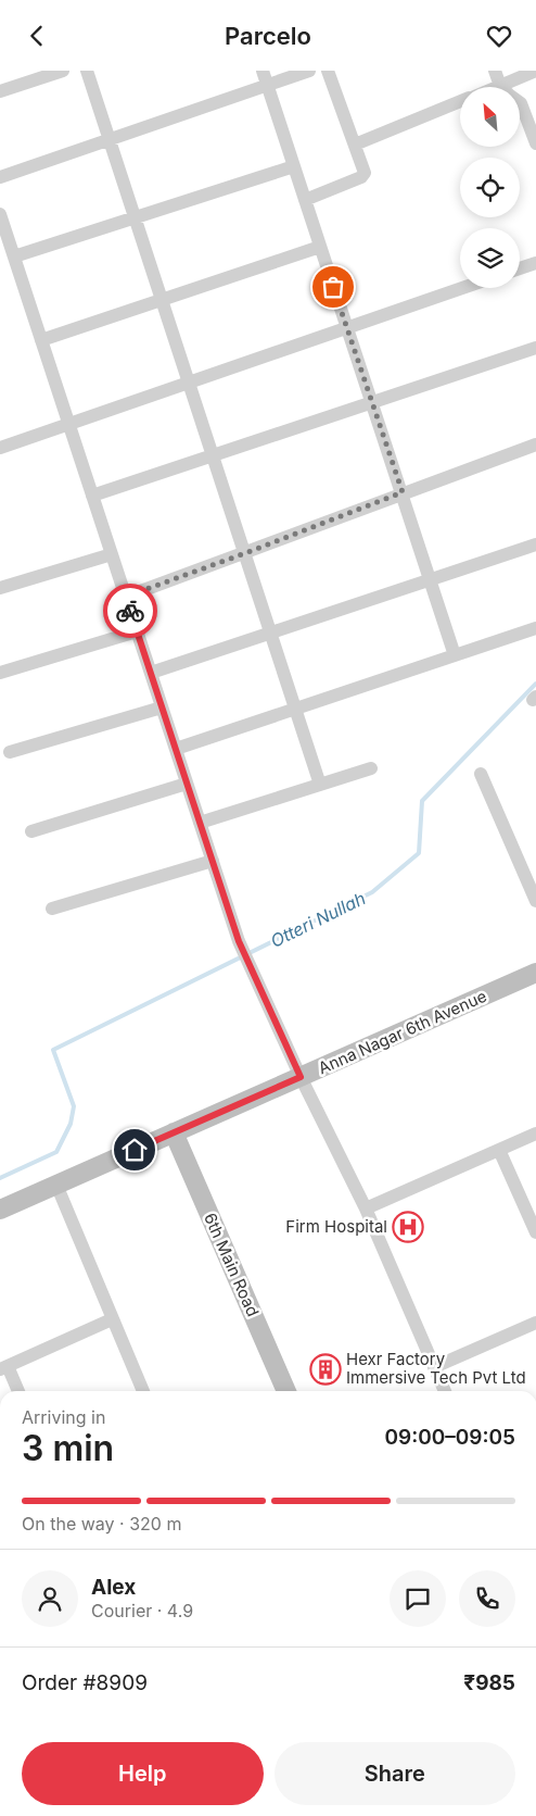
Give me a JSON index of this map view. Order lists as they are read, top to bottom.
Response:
{
  "streets": {
    "street": ["Anna Nagar 6th Avenue", "6th Main Road"]
  },
  "crossings": [
    ["Anna Nagar 6th Avenue", "6th Main Road"]
  ],
  "water": ["Otteri Nullah"],
  "places": {
    "hospital": ["Firm Hospital"],
    "building": ["Hexr Factory Immersive Tech Pvt Ltd"]
  },
  "north": "top left",
  "page": {
    "header": "Parcelo",
    "heading": ["3 min", "Arriving in", "09:00–09:05"],
    "panel": [
      "Alex",
      "Courier · 4.9",
      "Order #8909",
      "₹985"
    ],
    "bar": "On the way · 320 m",
    "buttons": ["Help", "Share"]
  }
}
